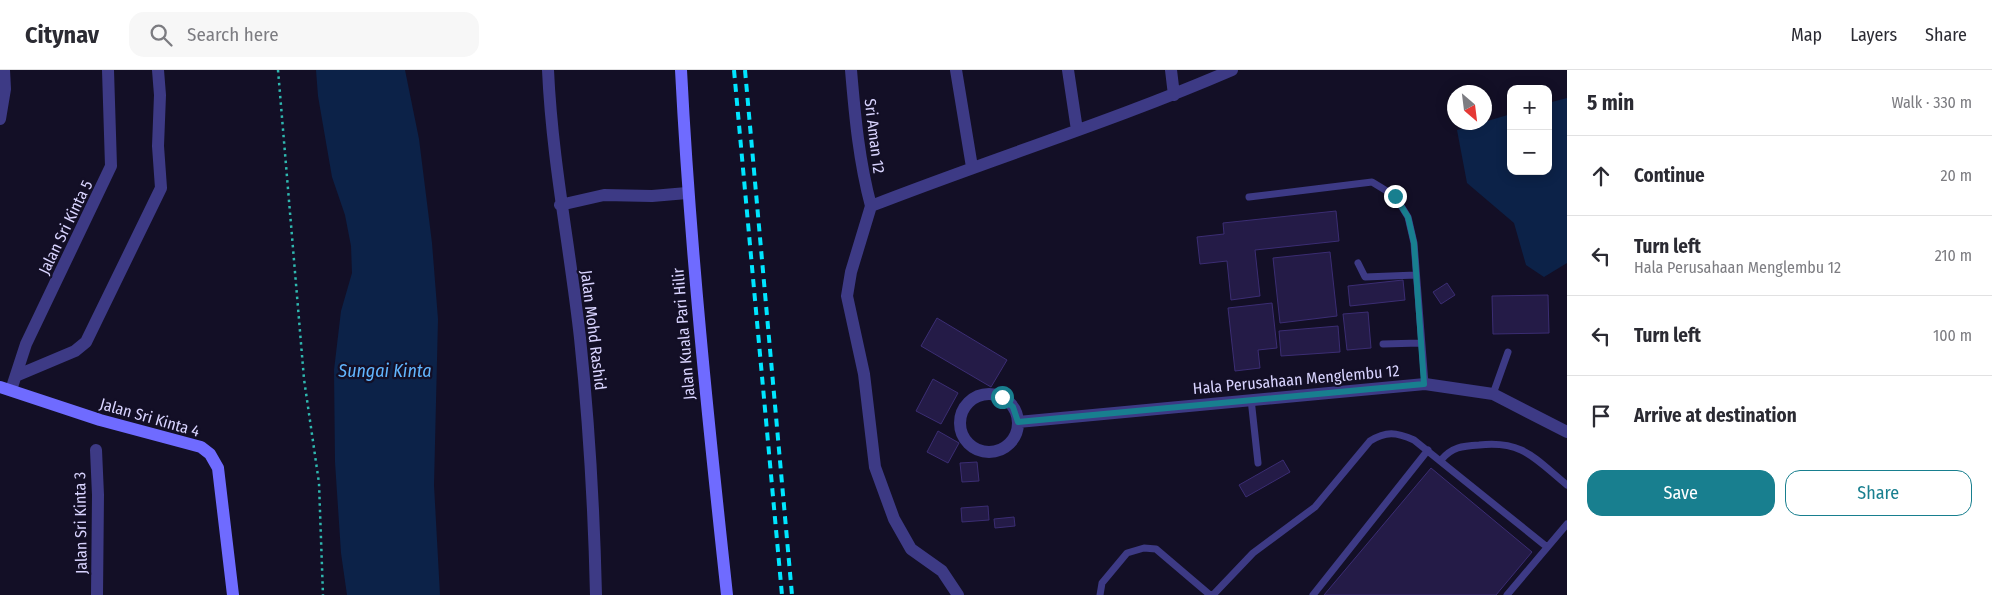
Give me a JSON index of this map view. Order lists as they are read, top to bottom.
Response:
{
  "streets": {
    "street": [
      "Sri Aman 12",
      "Jalan Sri Kinta 5",
      "Jalan Mohd Rashid",
      "Jalan Kuala Pari Hilir",
      "Hala Perusahaan Menglembu 12",
      "Jalan Sri Kinta 4",
      "Jalan Sri Kinta 3"
    ]
  },
  "crossings": [
    ["Jalan Sri Kinta 5", "Jalan Sri Kinta 4"]
  ],
  "water": ["Sungai Kinta"],
  "north": "bottom right",
  "page": {
    "header": "Citynav",
    "search": "Search here",
    "nav": ["Map", "Layers", "Share"],
    "heading": ["5 min", "Walk · 330 m"],
    "map_buttons": ["+", "−"],
    "list": [
      ["Continue", "20 m"],
      ["Turn left", "Hala Perusahaan Menglembu 12", "210 m"],
      ["Turn left", "100 m"],
      "Arrive at destination"
    ],
    "buttons": ["Save", "Share"]
  }
}
